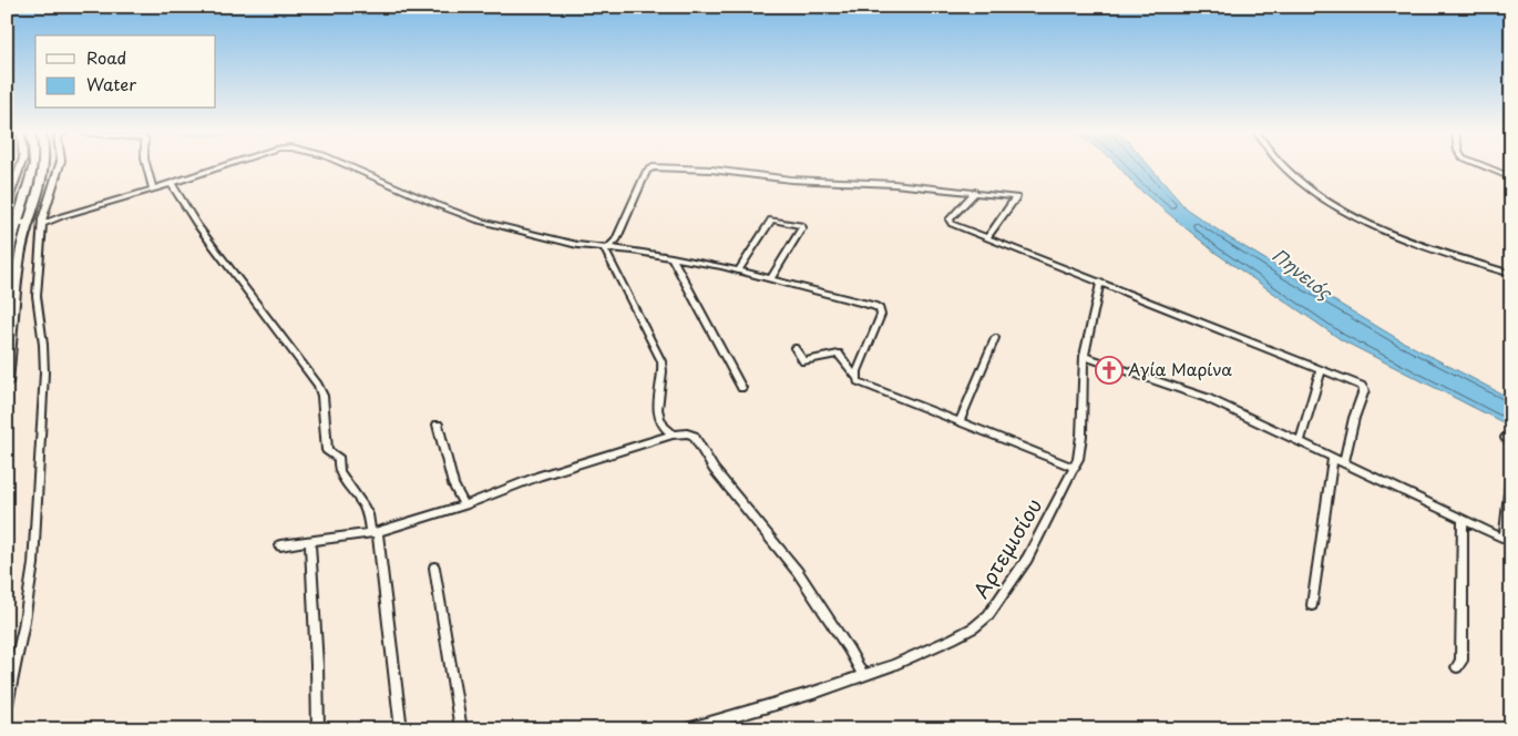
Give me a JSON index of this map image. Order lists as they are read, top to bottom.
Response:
{
  "streets": {
    "street": ["Αρτεμισίου"]
  },
  "water": ["Πηνειός"],
  "places": {
    "church": ["Αγία Μαρίνα"]
  },
  "legend": ["Road", "Water"]
}
